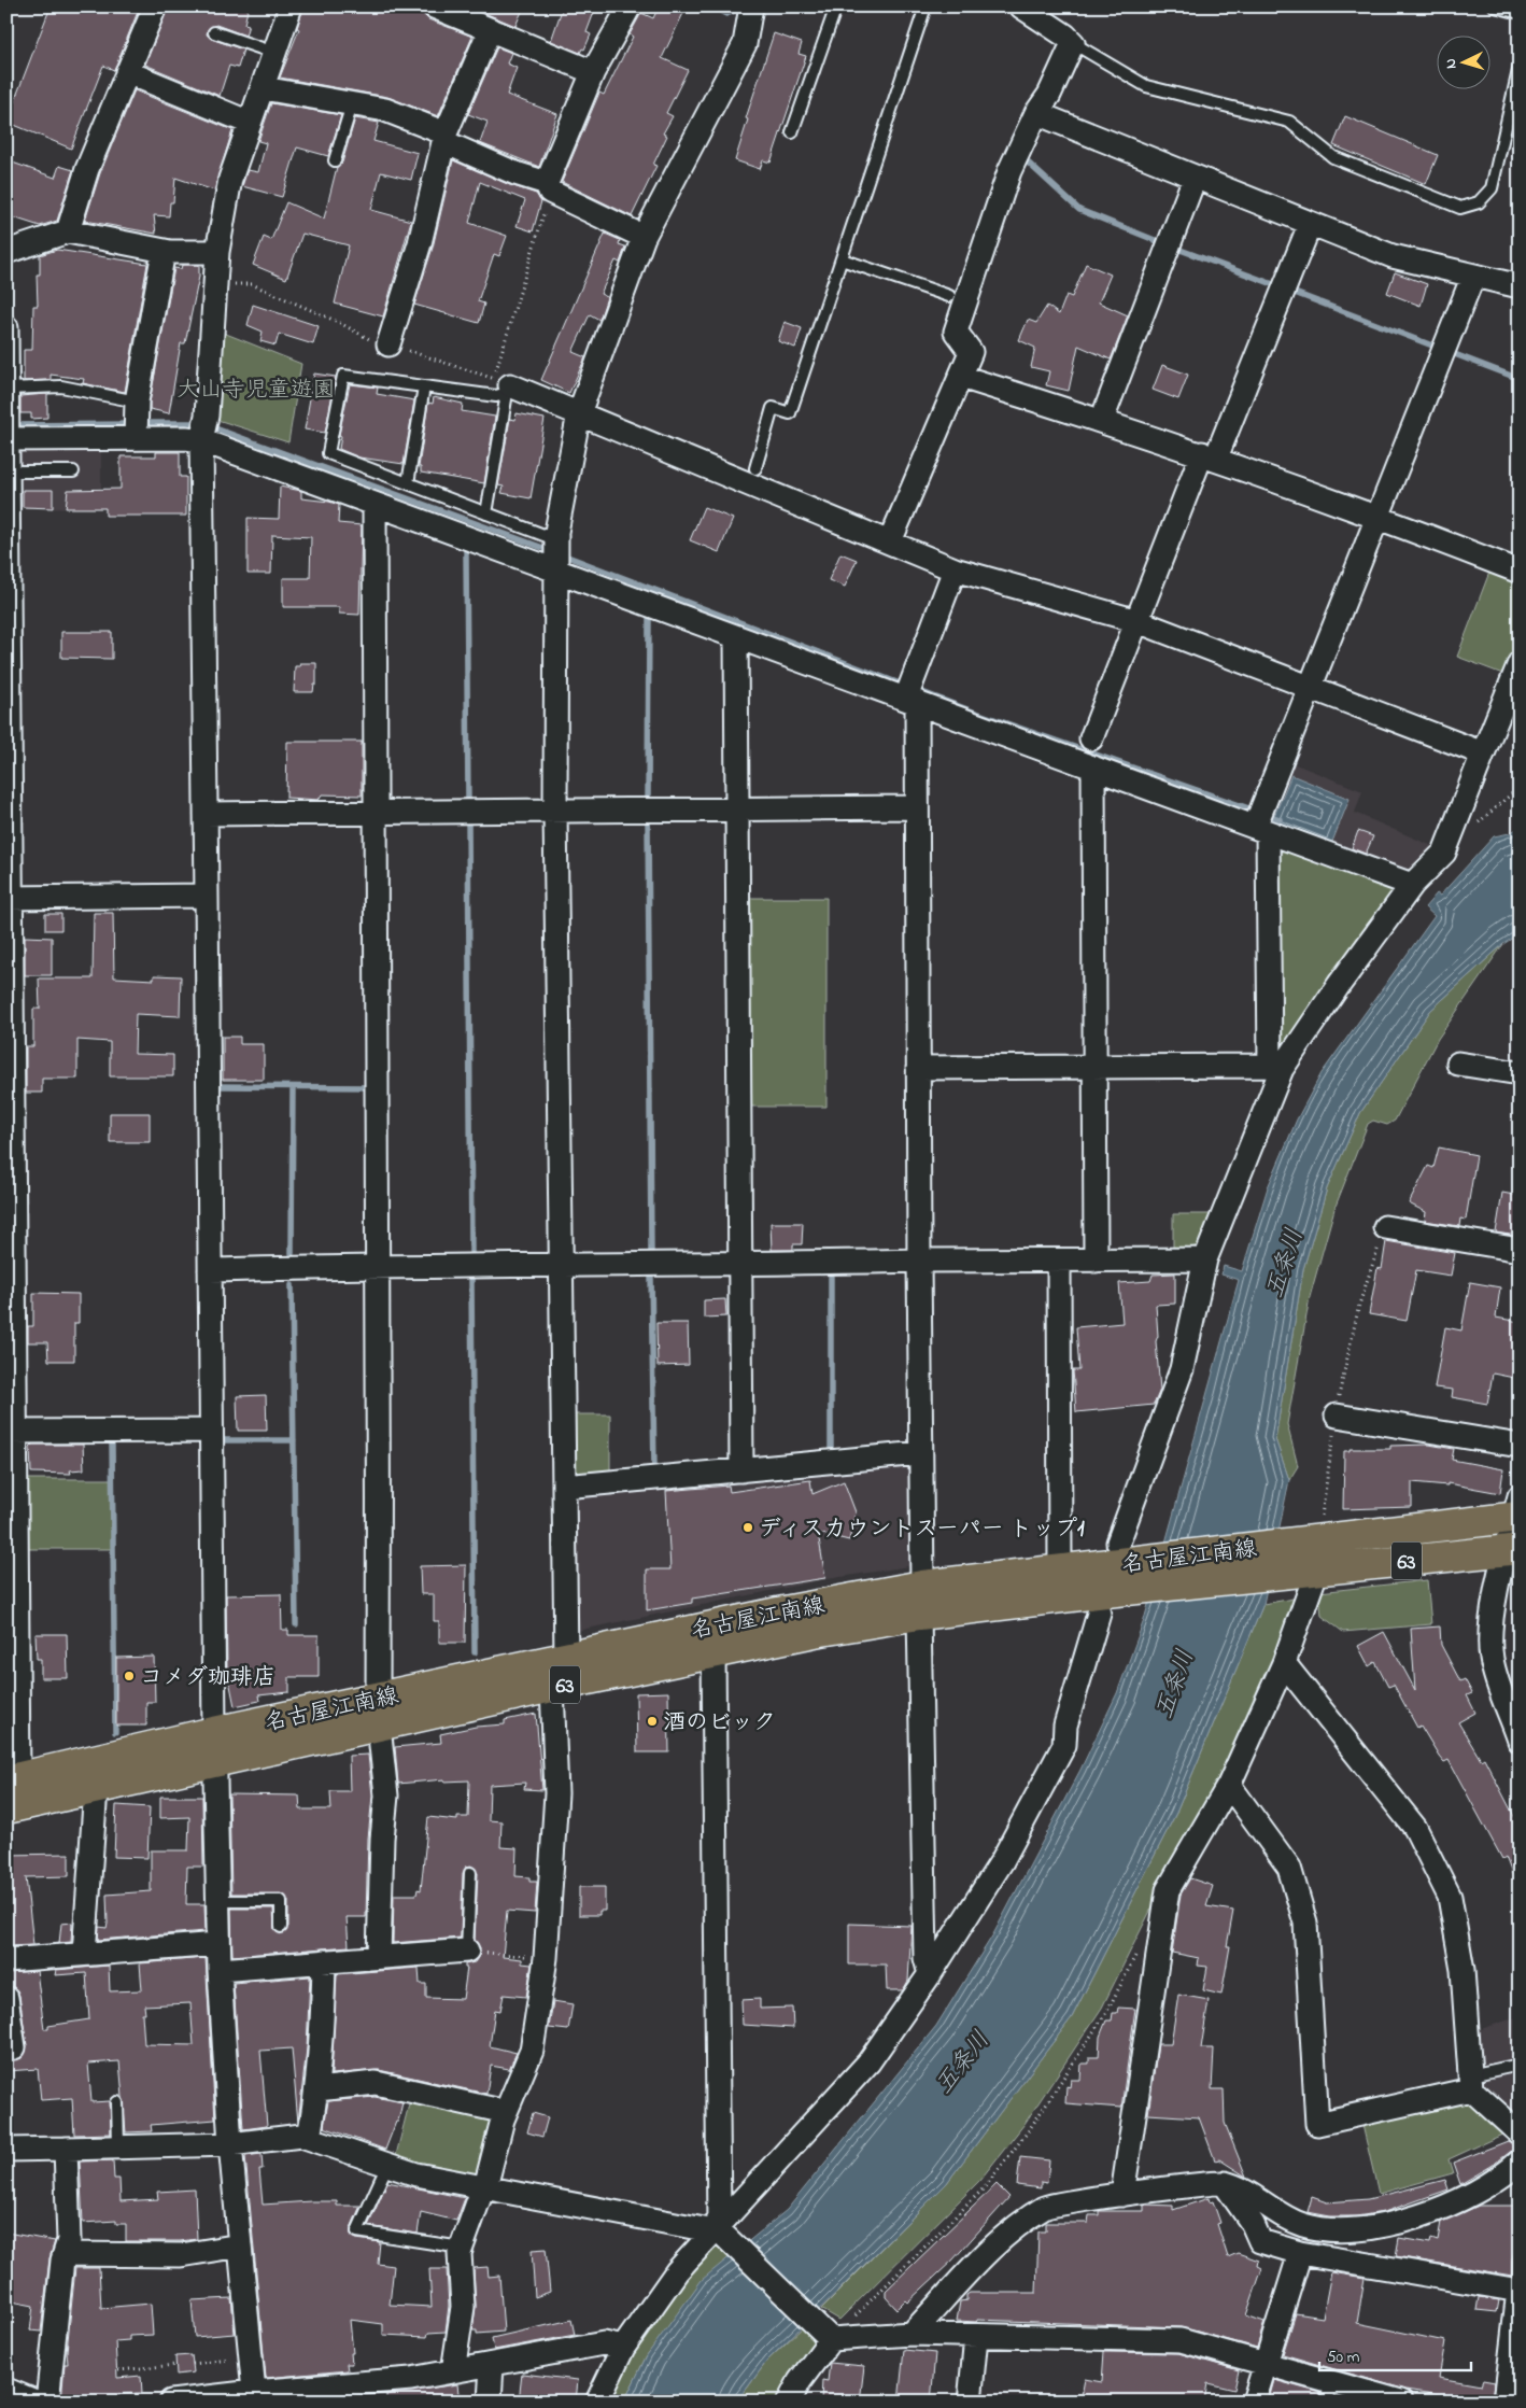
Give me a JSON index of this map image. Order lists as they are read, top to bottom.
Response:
{
  "streets": {
    "main road": ["名古屋江南線", "63"]
  },
  "water": ["五条川"],
  "parks": ["大山寺児童遊園"],
  "places": ["ディスカウントスーパー トップ1", "コメダ珈琲店", "酒のビック"],
  "scale_bar": "50 m",
  "north": "left"
}
